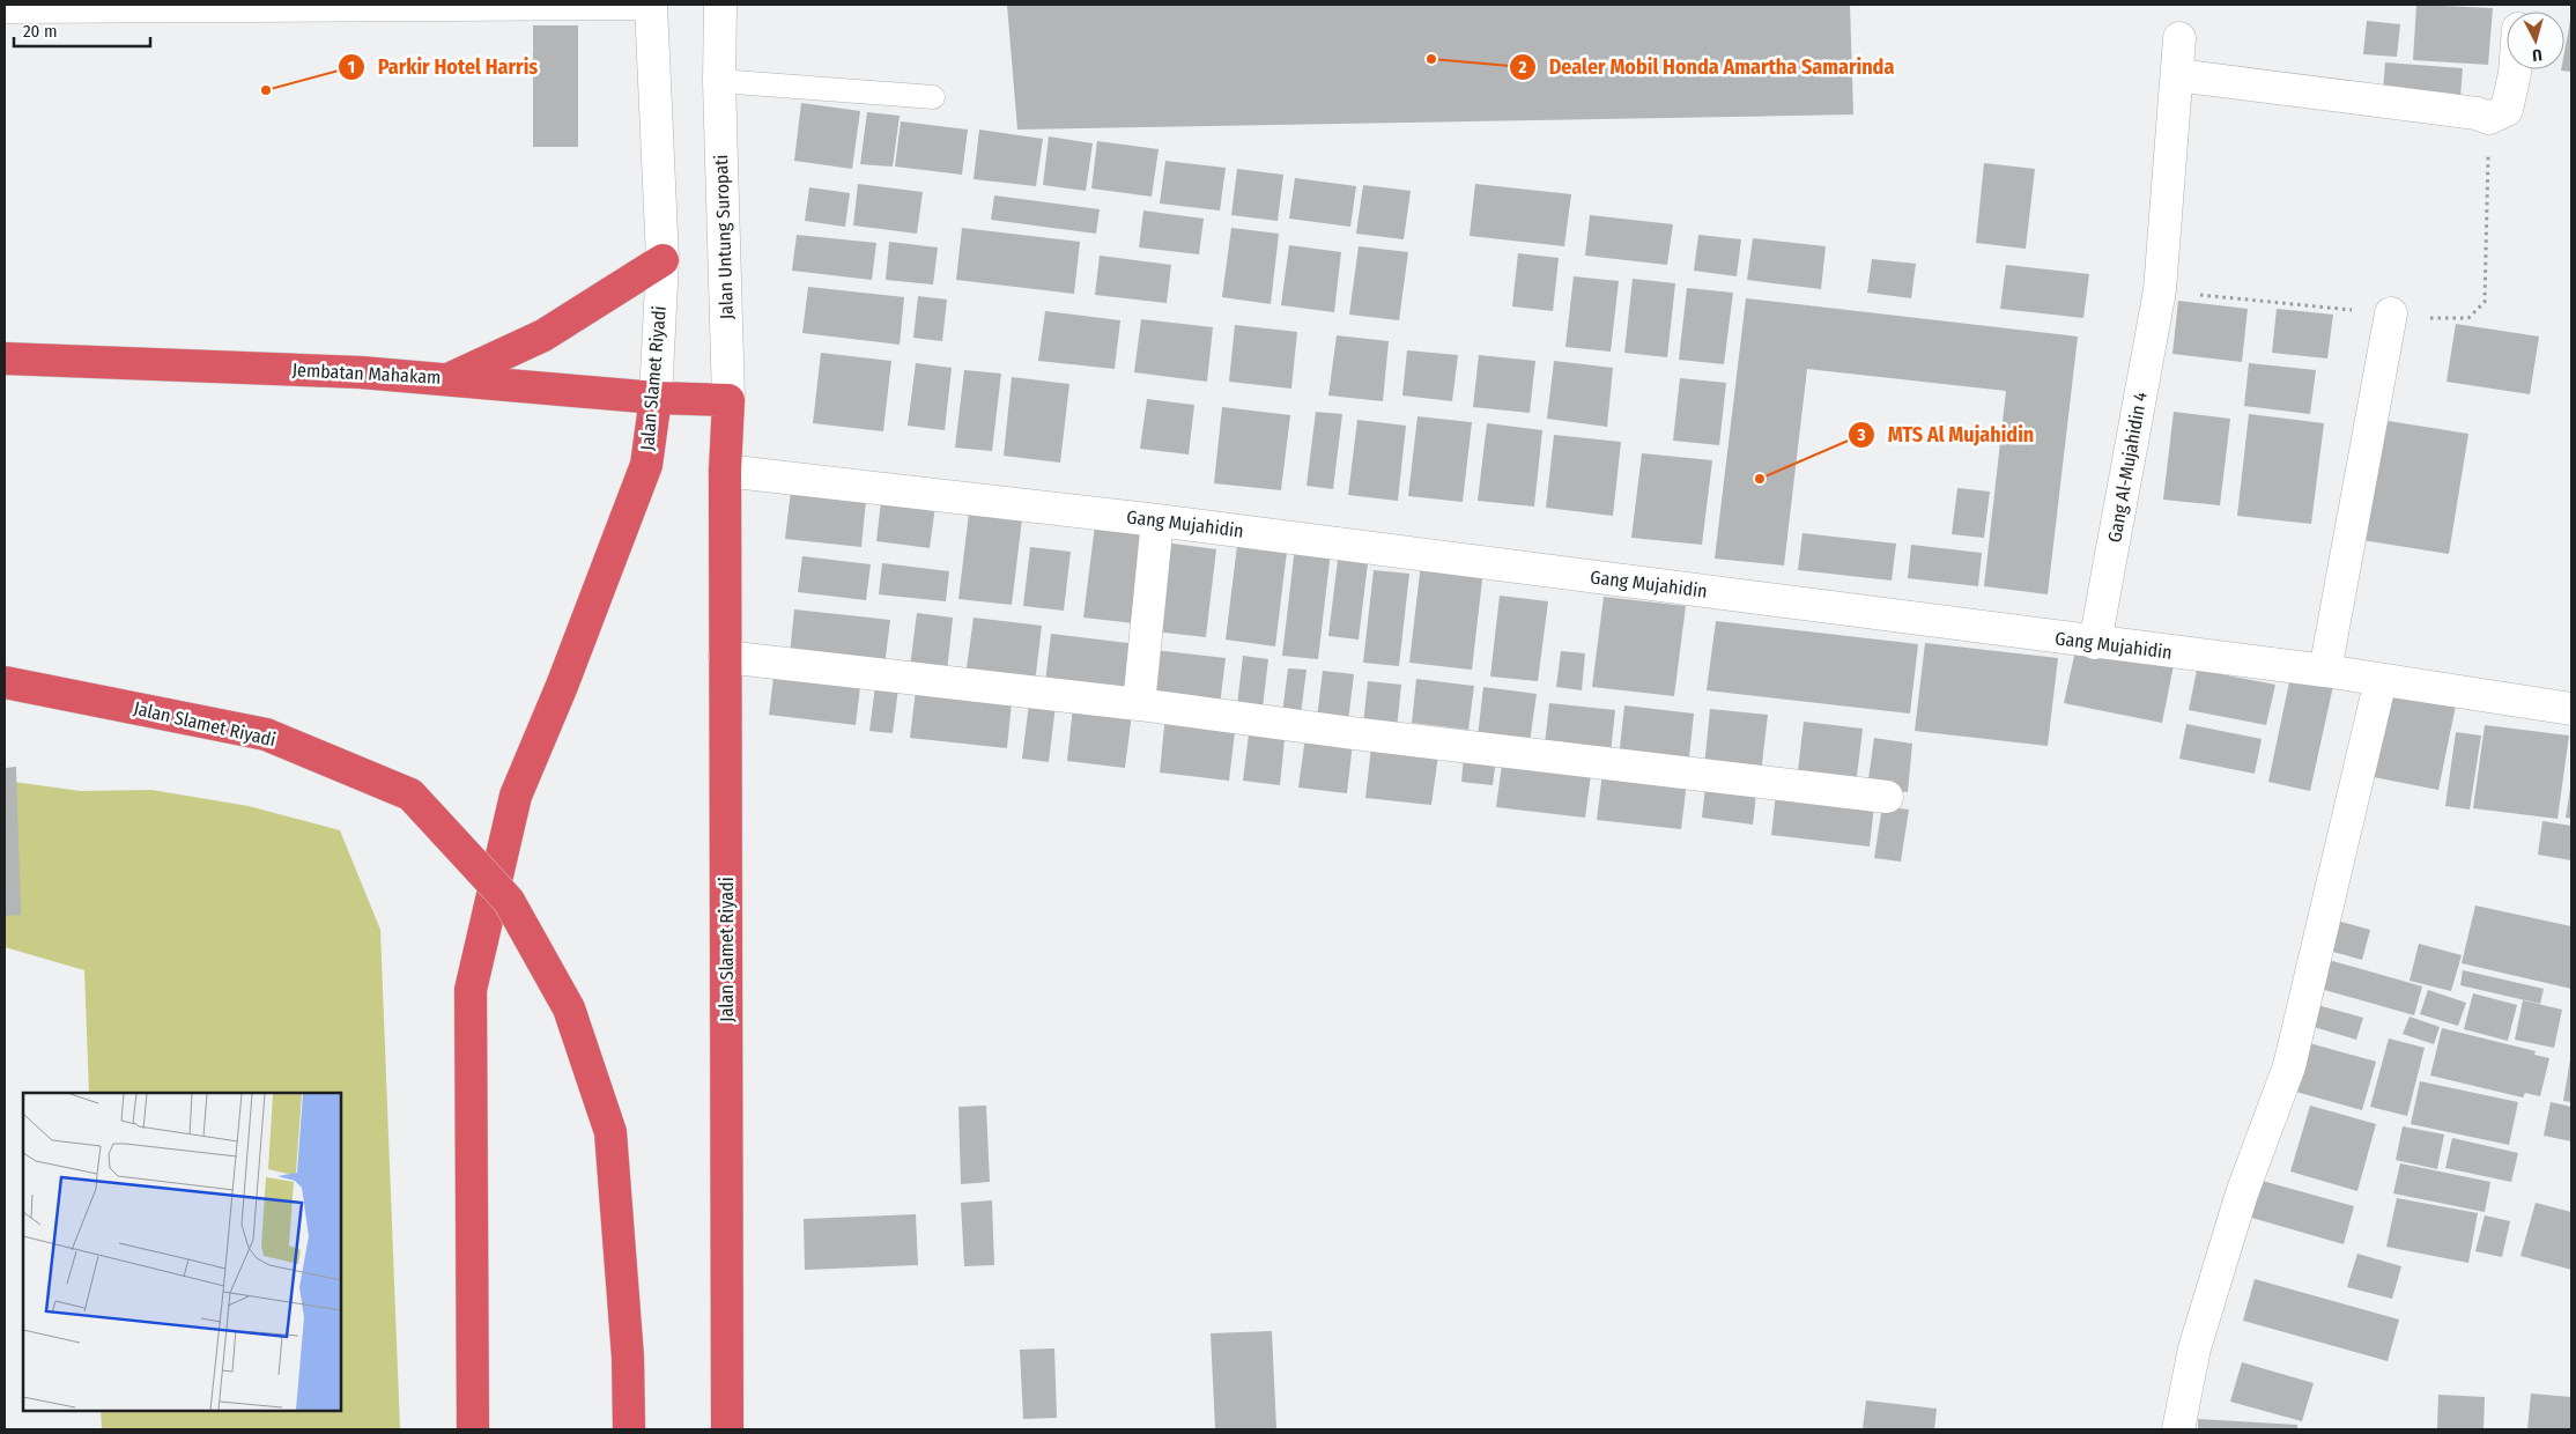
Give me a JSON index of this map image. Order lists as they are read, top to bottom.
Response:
{
  "streets": {
    "highway": ["Jalan Untung Suropati", "Jembatan Mahakam", "Jalan Slamet Riyadi"],
    "street": ["Gang Al-Mujahidin 4", "Gang Mujahidin"]
  },
  "crossings": [
    ["Jalan Untung Suropati", "Jembatan Mahakam"],
    ["Jalan Untung Suropati", "Jalan Slamet Riyadi"],
    ["Jalan Untung Suropati", "Gang Mujahidin"],
    ["Jembatan Mahakam", "Jalan Slamet Riyadi"],
    ["Jalan Slamet Riyadi", "Gang Mujahidin"],
    ["Gang Al-Mujahidin 4", "Gang Mujahidin"]
  ],
  "places": ["Dealer Mobil Honda Amartha Samarinda", "Parkir Hotel Harris", "MTS Al Mujahidin"],
  "scale_bar": "20 m",
  "north": "bottom"
}
